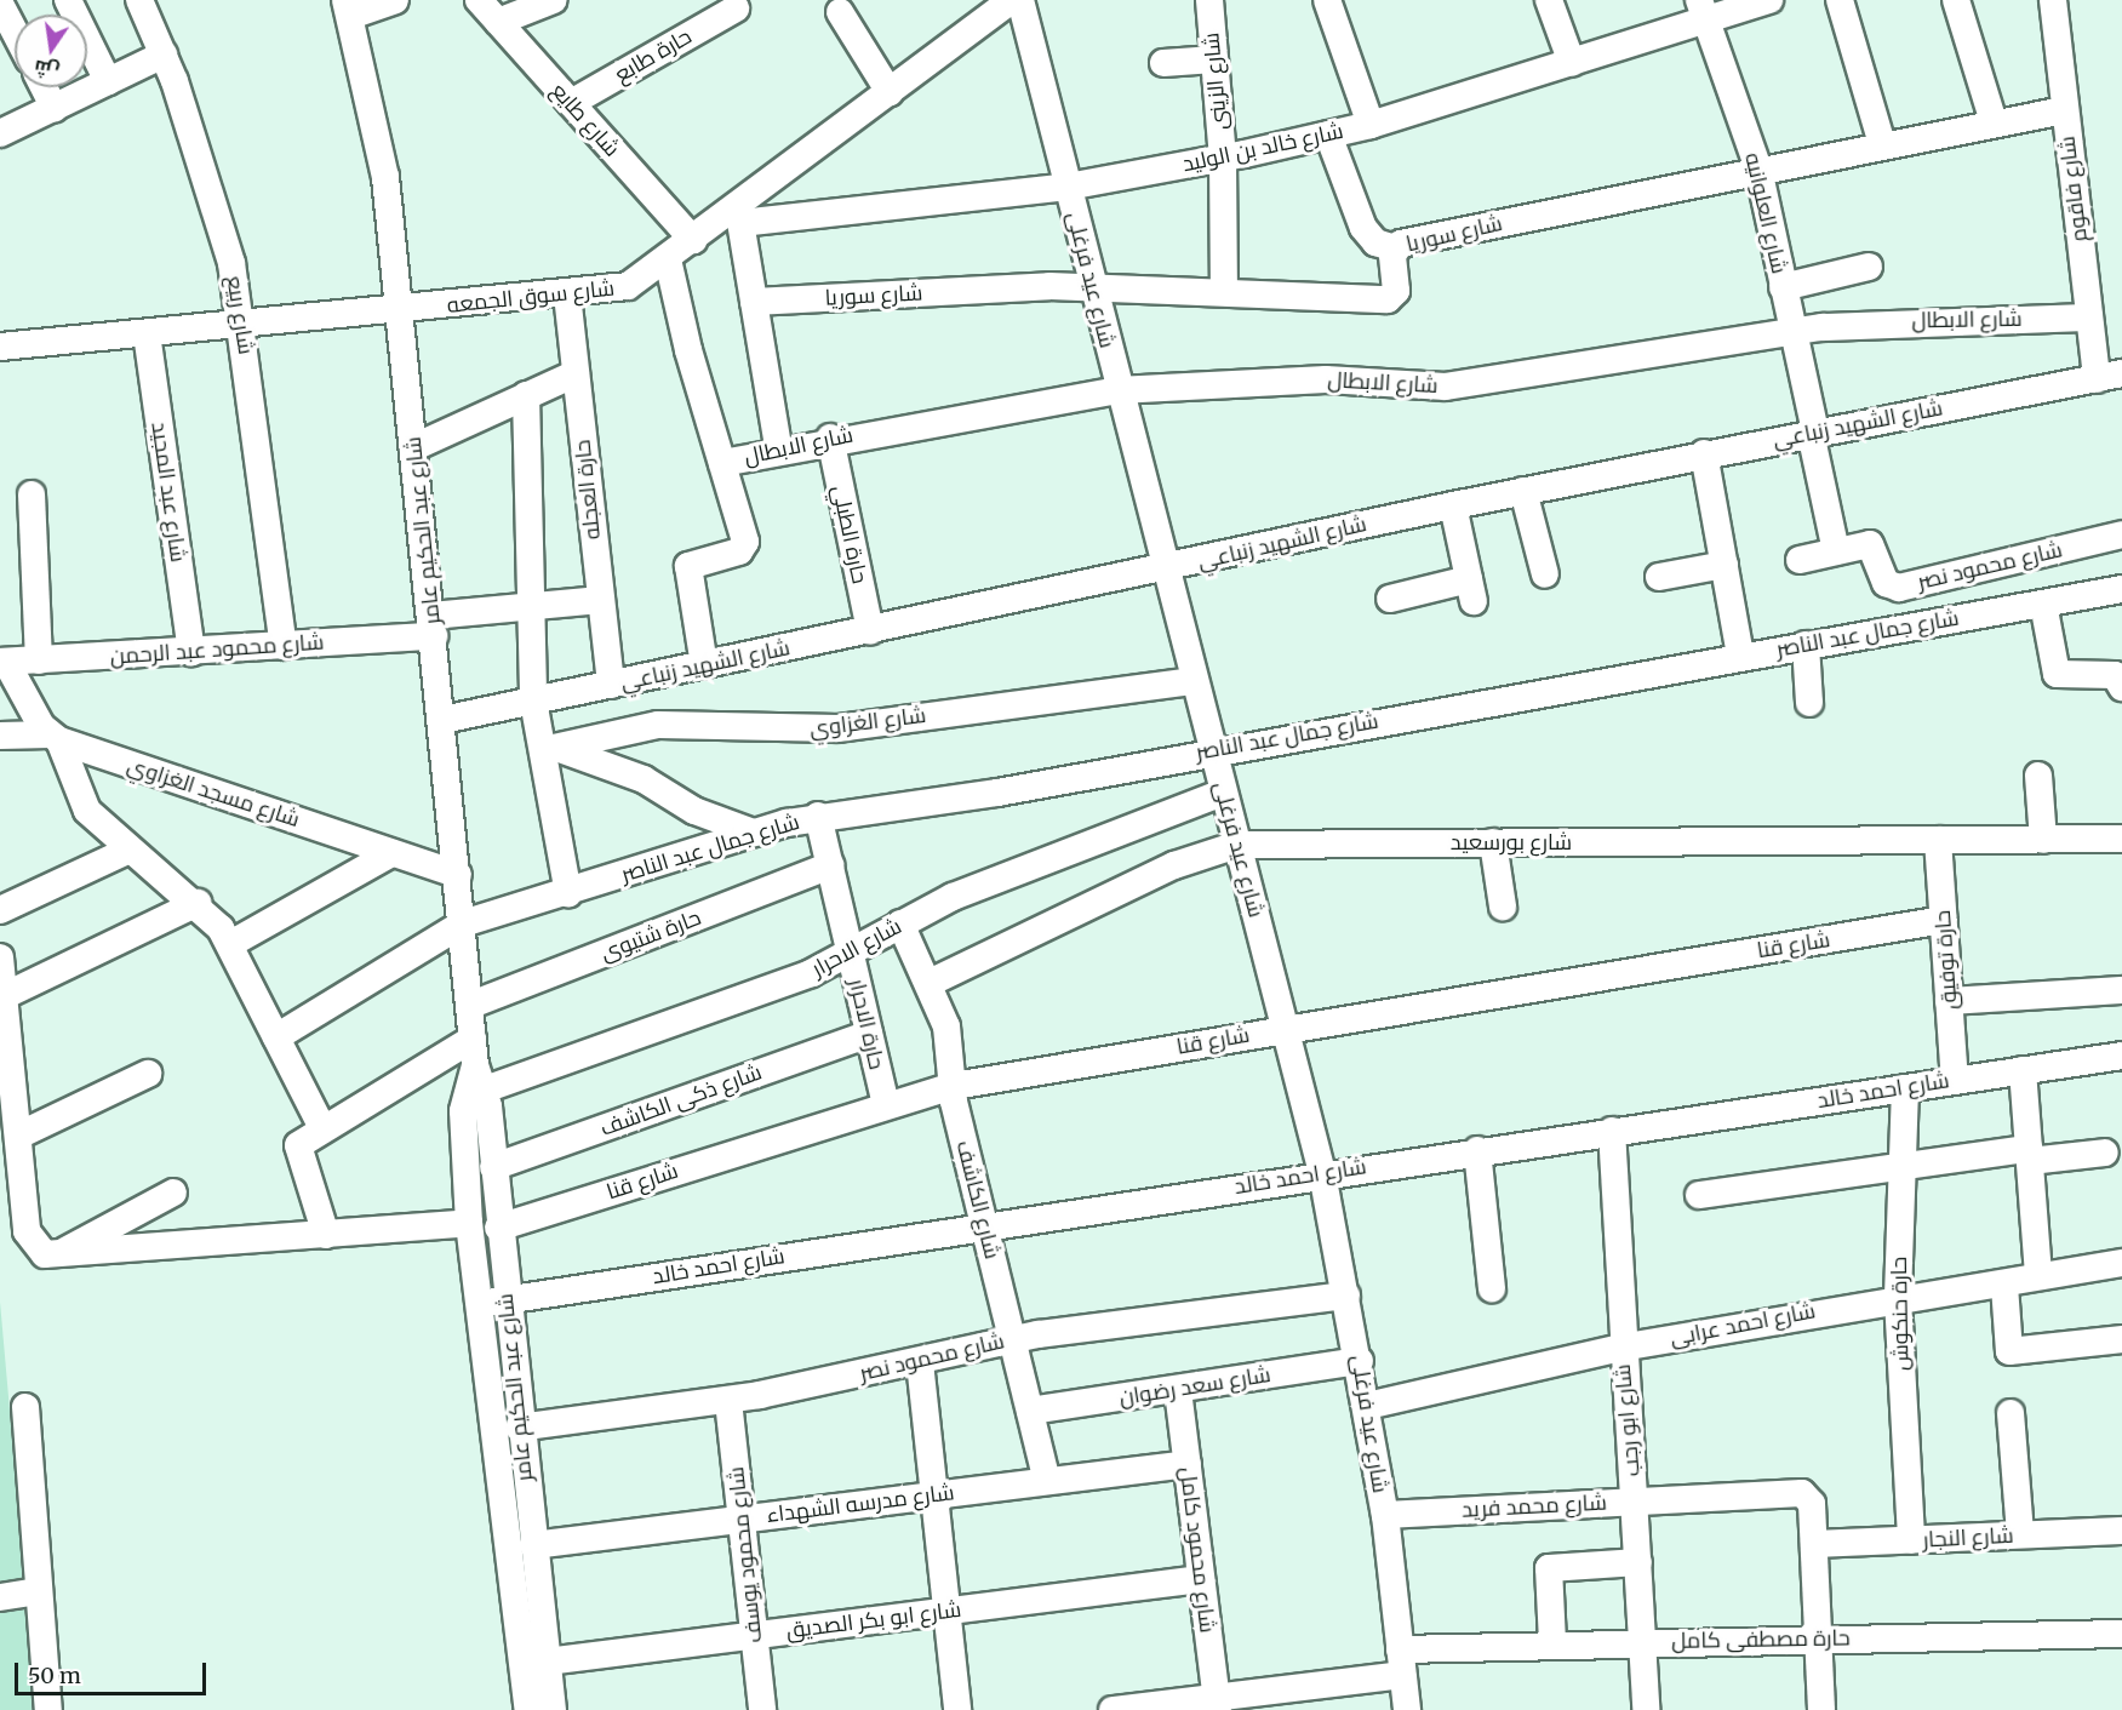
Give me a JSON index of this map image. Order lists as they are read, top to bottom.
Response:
{
  "streets": {
    "street": [
      "حارة طابع",
      "شارع الزينى",
      "شارع طايع",
      "شارع خالد بن الوليد",
      "شارع فاقوم",
      "شارع العلوانيه",
      "شارع سوريا",
      "شارع عيد فرغلى",
      "شارع سوق الجمعه",
      "شارع ربيع",
      "شارع الابطال",
      "شارع الشهيد زنباعي",
      "حارة العجله",
      "شارع عبد المجيد",
      "شارع عبد الحكيم عامر",
      "حارة الطبلي",
      "شارع محمود نصر",
      "شارع جمال عبد الناصر",
      "شارع محمود عبد الرحمن",
      "شارع الغزاوي",
      "شارع مسجد الغزاوي",
      "شارع بورسعيد",
      "حارة شتيوى",
      "شارع قنا",
      "شارع الاحرار",
      "حارة توفيق",
      "حارة الاحرار",
      "شارع احمد خالد",
      "شارع ذكى الكاشف",
      "شارع الكاشف",
      "حارة حنكوش",
      "شارع احمد عرابى",
      "شارع سعد رضوان",
      "شارع ابو رجب",
      "شارع مدرسه الشهداء",
      "شارع محمد فريد",
      "شارع النجار",
      "شارع محمود كامل",
      "شارع محمود يوسف",
      "شارع ابو بكر الصديق",
      "حارة مصطفى كامل"
    ]
  },
  "crossings": [
    ["حارة طابع", "شارع طايع"],
    ["شارع الزينى", "شارع خالد بن الوليد"],
    ["شارع الزينى", "شارع سوريا"],
    ["شارع طايع", "شارع سوق الجمعه"],
    ["شارع خالد بن الوليد", "شارع العلوانيه"],
    ["شارع خالد بن الوليد", "شارع عيد فرغلى"],
    ["شارع خالد بن الوليد", "شارع سوق الجمعه"],
    ["شارع فاقوم", "شارع سوريا"],
    ["شارع فاقوم", "شارع الابطال"],
    ["شارع فاقوم", "شارع الشهيد زنباعي"],
    ["شارع العلوانيه", "شارع سوريا"],
    ["شارع العلوانيه", "شارع الابطال"],
    ["شارع العلوانيه", "شارع الشهيد زنباعي"],
    ["شارع العلوانيه", "شارع محمود نصر"],
    ["شارع سوريا", "شارع عيد فرغلى"],
    ["شارع عيد فرغلى", "شارع الابطال"],
    ["شارع عيد فرغلى", "شارع الشهيد زنباعي"],
    ["شارع عيد فرغلى", "شارع محمود نصر"],
    ["شارع عيد فرغلى", "شارع جمال عبد الناصر"],
    ["شارع عيد فرغلى", "شارع الغزاوي"],
    ["شارع عيد فرغلى", "شارع بورسعيد"],
    ["شارع عيد فرغلى", "شارع قنا"],
    ["شارع عيد فرغلى", "شارع الاحرار"],
    ["شارع عيد فرغلى", "شارع احمد خالد"],
    ["شارع عيد فرغلى", "شارع احمد عرابى"],
    ["شارع عيد فرغلى", "شارع سعد رضوان"],
    ["شارع عيد فرغلى", "شارع محمد فريد"],
    ["شارع عيد فرغلى", "حارة مصطفى كامل"],
    ["شارع سوق الجمعه", "شارع ربيع"],
    ["شارع سوق الجمعه", "حارة العجله"],
    ["شارع سوق الجمعه", "شارع عبد المجيد"],
    ["شارع سوق الجمعه", "شارع عبد الحكيم عامر"],
    ["شارع ربيع", "شارع محمود عبد الرحمن"],
    ["شارع الابطال", "حارة الطبلي"],
    ["شارع الشهيد زنباعي", "حارة العجله"],
    ["شارع الشهيد زنباعي", "شارع عبد الحكيم عامر"],
    ["شارع الشهيد زنباعي", "حارة الطبلي"],
    ["حارة العجله", "شارع محمود عبد الرحمن"],
    ["شارع عبد المجيد", "شارع محمود عبد الرحمن"],
    ["شارع عبد الحكيم عامر", "شارع محمود نصر"],
    ["شارع عبد الحكيم عامر", "شارع جمال عبد الناصر"],
    ["شارع عبد الحكيم عامر", "شارع محمود عبد الرحمن"],
    ["شارع عبد الحكيم عامر", "شارع مسجد الغزاوي"],
    ["شارع عبد الحكيم عامر", "حارة شتيوى"],
    ["شارع عبد الحكيم عامر", "شارع قنا"],
    ["شارع عبد الحكيم عامر", "شارع الاحرار"],
    ["شارع عبد الحكيم عامر", "شارع احمد خالد"],
    ["شارع عبد الحكيم عامر", "شارع ذكى الكاشف"],
    ["شارع عبد الحكيم عامر", "شارع مدرسه الشهداء"],
    ["شارع عبد الحكيم عامر", "شارع ابو بكر الصديق"],
    ["شارع محمود نصر", "شارع الكاشف"],
    ["شارع محمود نصر", "شارع محمود يوسف"],
    ["شارع جمال عبد الناصر", "حارة الاحرار"],
    ["شارع بورسعيد", "حارة توفيق"],
    ["شارع بورسعيد", "شارع الكاشف"],
    ["حارة شتيوى", "حارة الاحرار"],
    ["شارع قنا", "حارة توفيق"],
    ["شارع قنا", "حارة الاحرار"],
    ["شارع قنا", "شارع الكاشف"],
    ["شارع الاحرار", "حارة الاحرار"],
    ["شارع الاحرار", "شارع الكاشف"],
    ["حارة توفيق", "شارع احمد خالد"],
    ["حارة الاحرار", "شارع ذكى الكاشف"],
    ["شارع احمد خالد", "شارع الكاشف"],
    ["شارع احمد خالد", "حارة حنكوش"],
    ["شارع احمد خالد", "شارع ابو رجب"],
    ["شارع الكاشف", "شارع سعد رضوان"],
    ["شارع الكاشف", "شارع مدرسه الشهداء"],
    ["حارة حنكوش", "شارع احمد عرابى"],
    ["حارة حنكوش", "شارع النجار"],
    ["شارع احمد عرابى", "شارع ابو رجب"],
    ["شارع سعد رضوان", "شارع محمود كامل"],
    ["شارع ابو رجب", "شارع محمد فريد"],
    ["شارع ابو رجب", "حارة مصطفى كامل"],
    ["شارع مدرسه الشهداء", "شارع محمود كامل"],
    ["شارع مدرسه الشهداء", "شارع محمود يوسف"],
    ["شارع محمد فريد", "شارع النجار"],
    ["شارع محمود كامل", "شارع ابو بكر الصديق"],
    ["شارع محمود كامل", "حارة مصطفى كامل"],
    ["شارع محمود يوسف", "شارع ابو بكر الصديق"]
  ],
  "scale_bar": "50 m",
  "north": "bottom"
}
